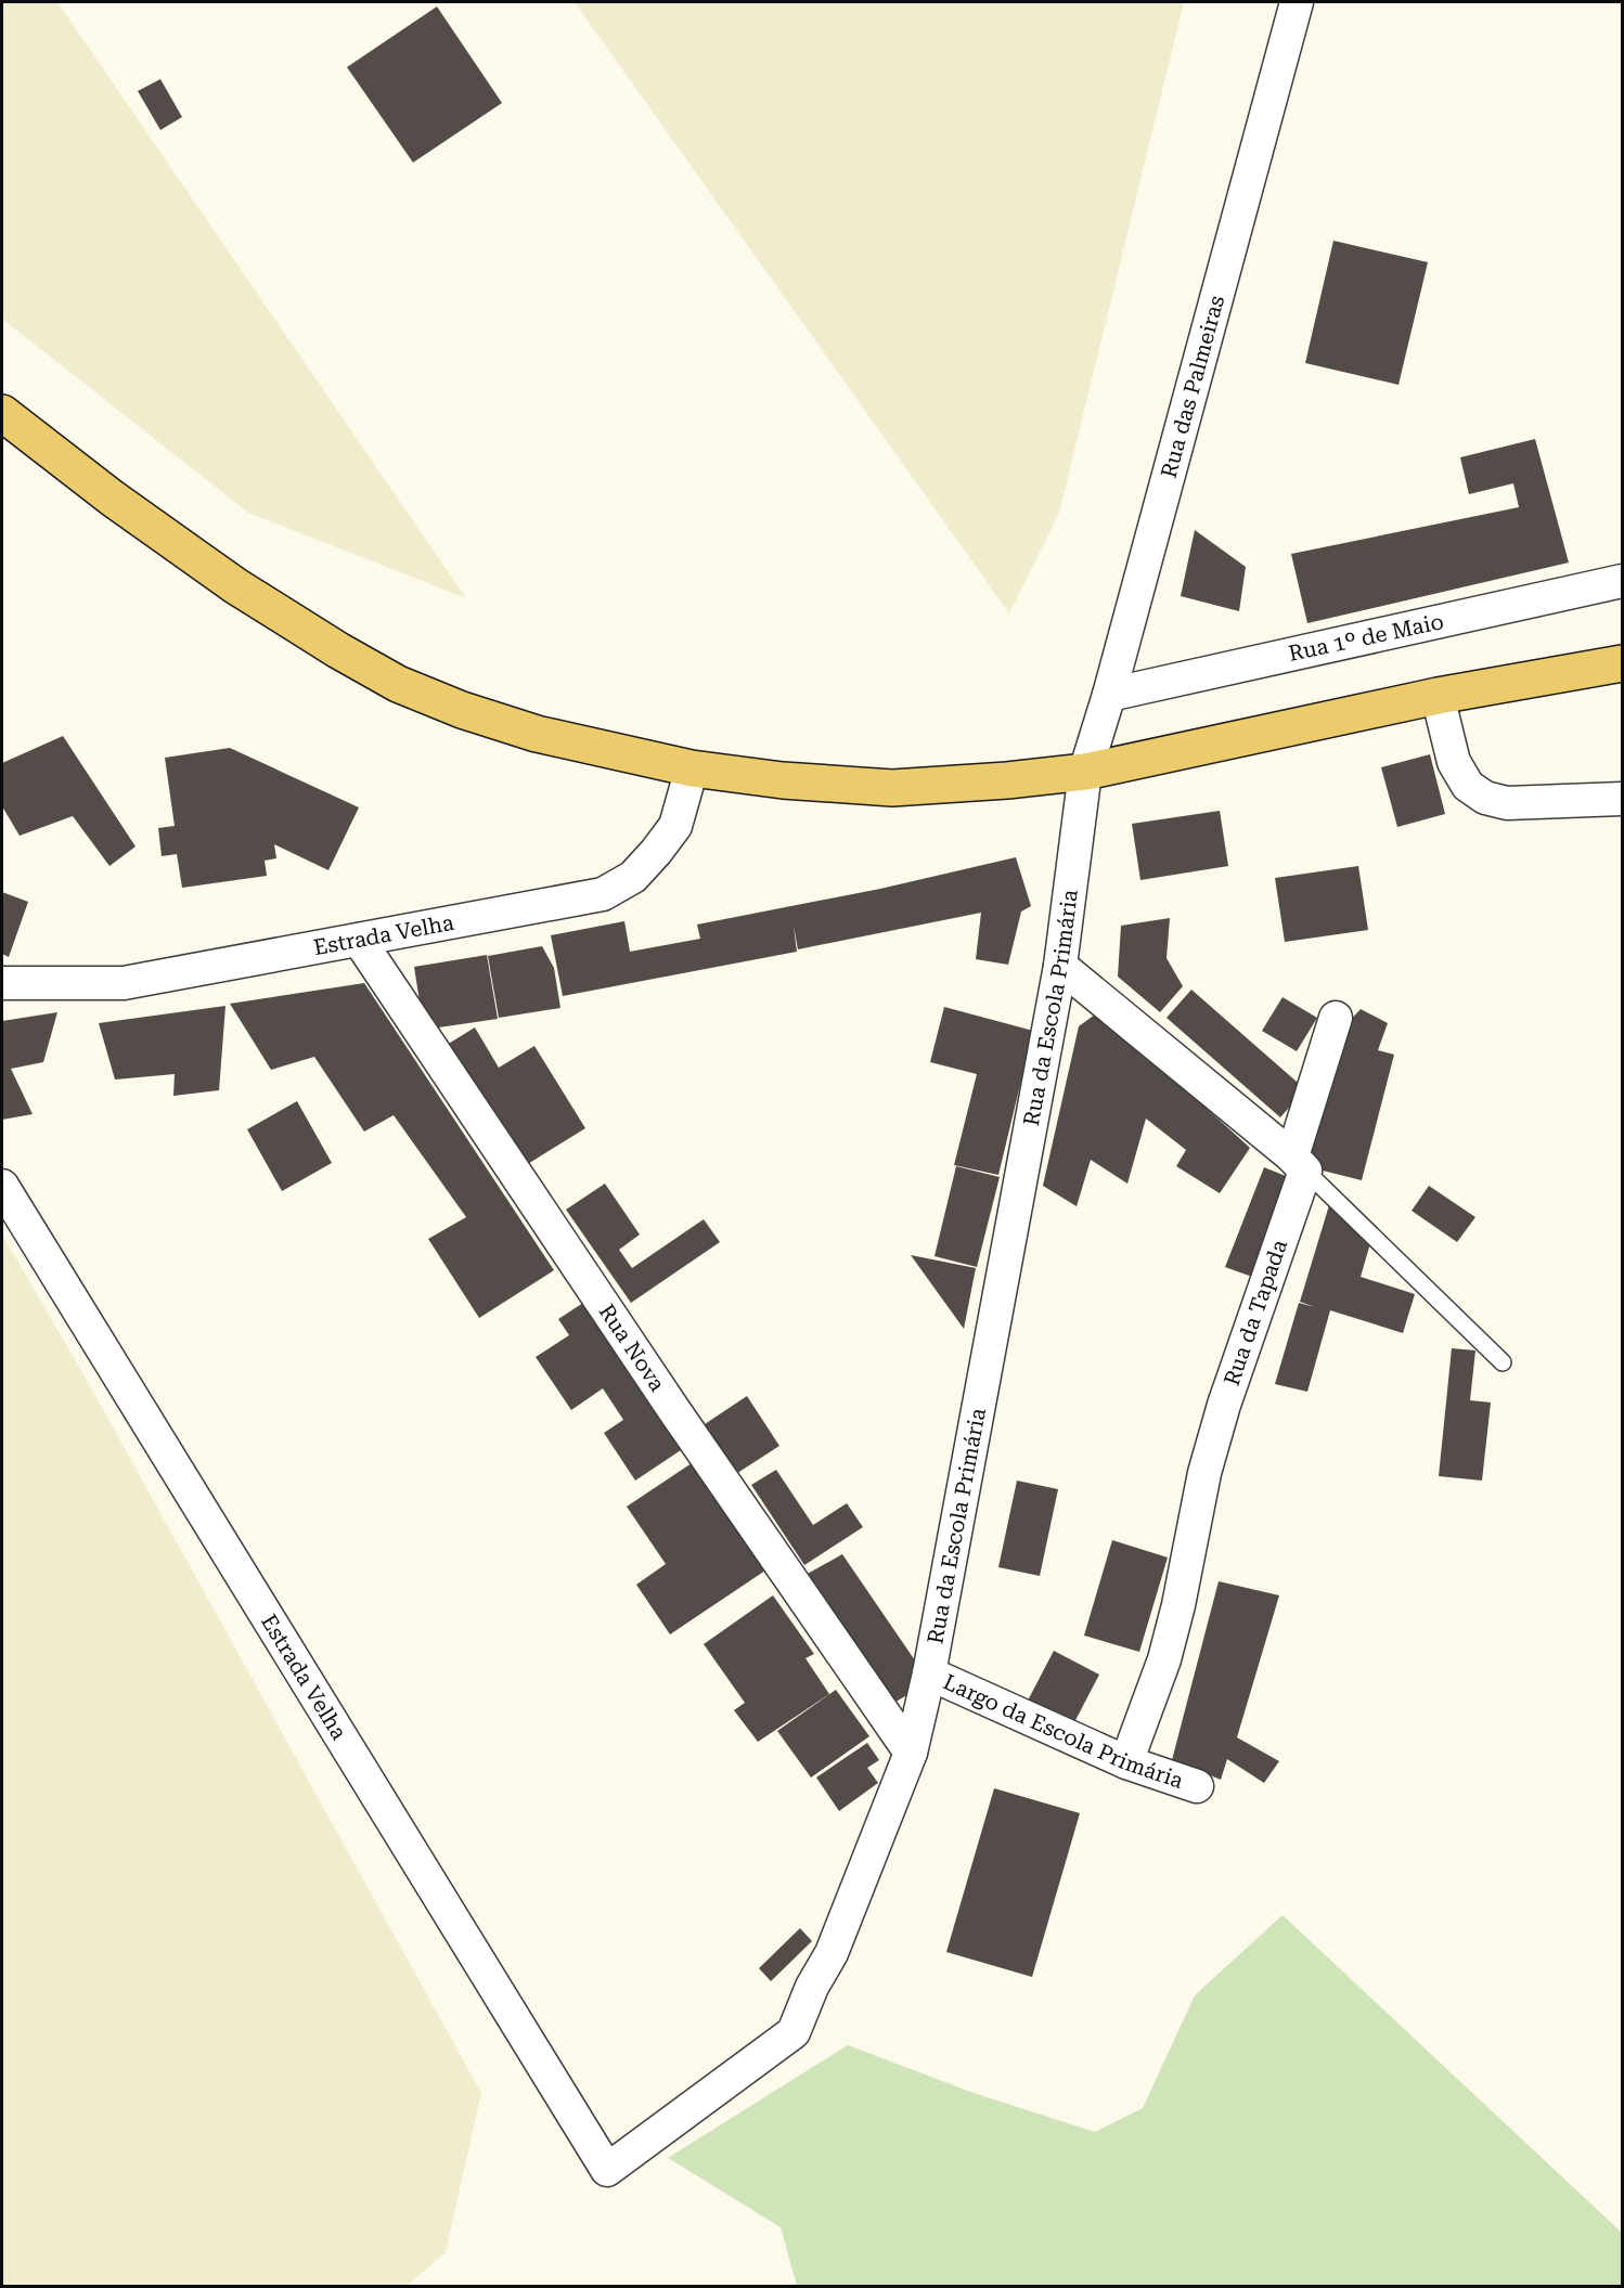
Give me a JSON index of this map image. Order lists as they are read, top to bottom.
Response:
{
  "streets": {
    "street": [
      "Rua das Palmeiras",
      "Rua 1º de Maio",
      "Estrada Velha",
      "Rua da Escola Primária",
      "Rua da Tapada",
      "Rua Nova",
      "Largo da Escola Primária"
    ]
  },
  "crossings": [
    ["Rua das Palmeiras", "Rua 1º de Maio"],
    ["Rua das Palmeiras", "Rua da Escola Primária"],
    ["Estrada Velha", "Rua da Escola Primária"],
    ["Estrada Velha", "Rua Nova"],
    ["Rua da Escola Primária", "Rua Nova"],
    ["Rua da Escola Primária", "Largo da Escola Primária"],
    ["Rua da Tapada", "Largo da Escola Primária"]
  ]
}
